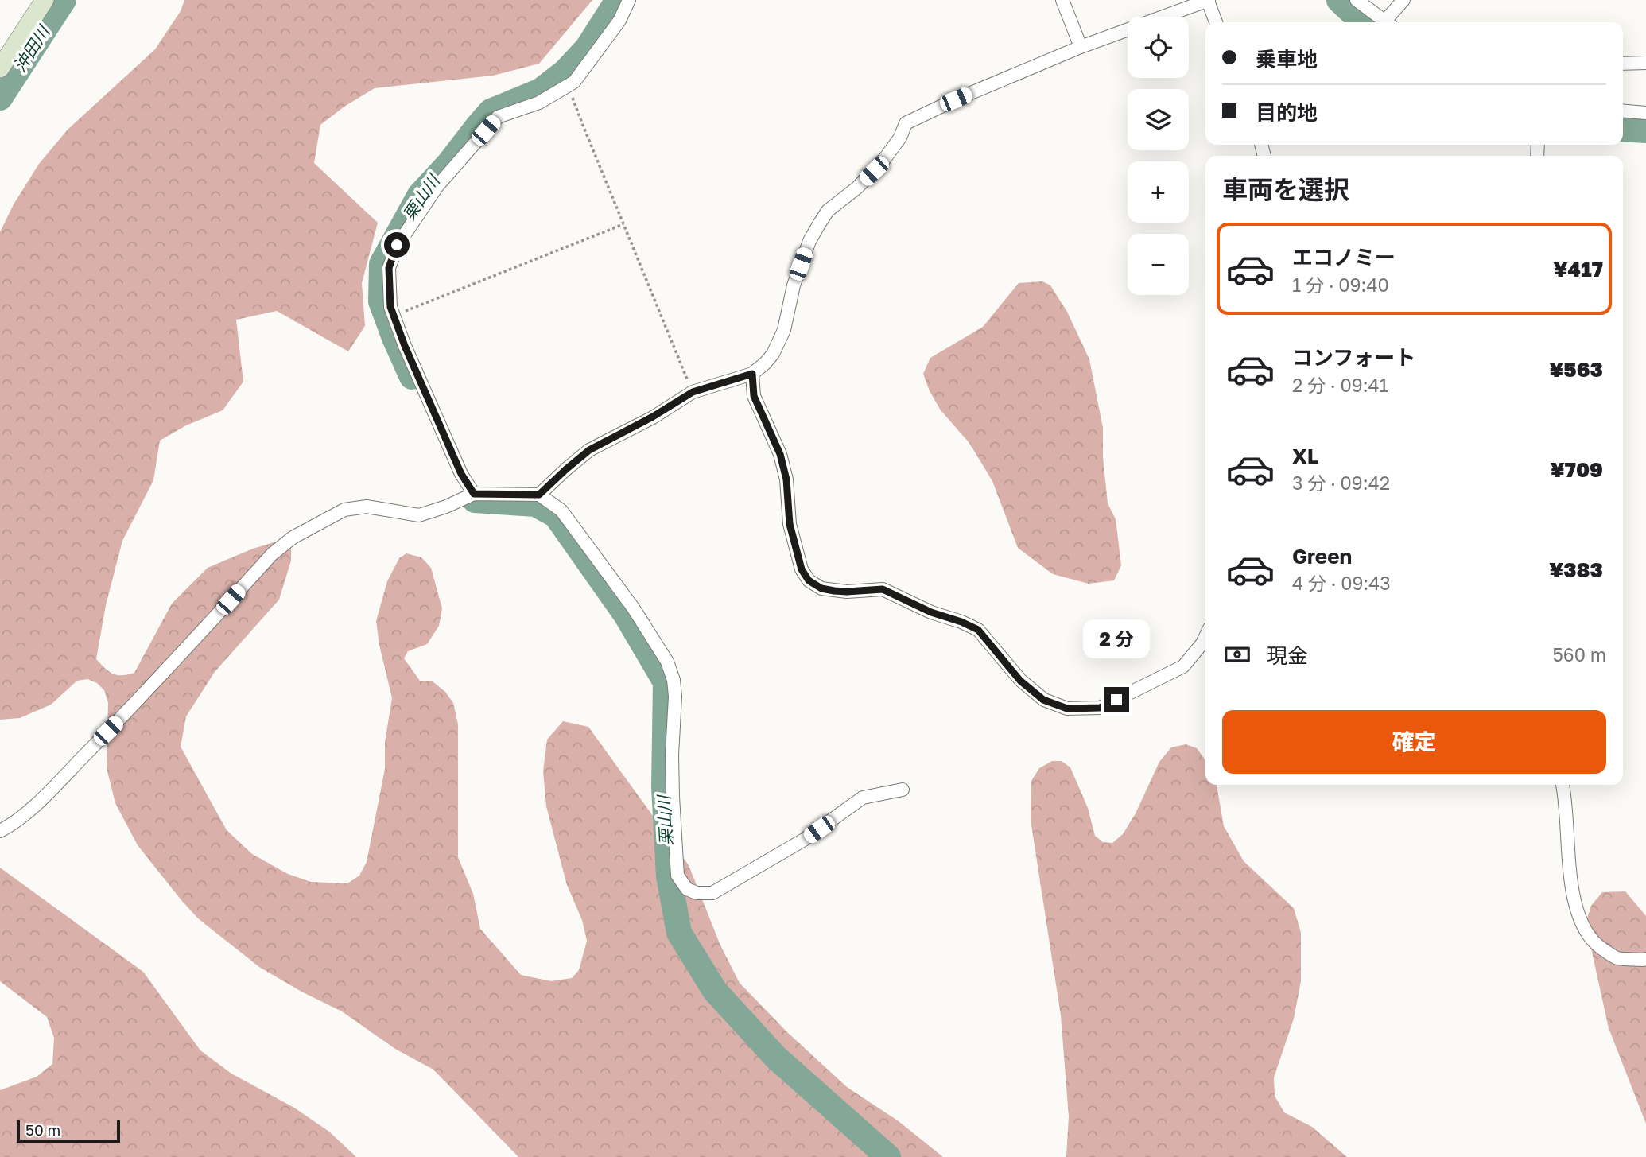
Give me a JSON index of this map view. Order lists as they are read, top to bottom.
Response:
{
  "water": ["沖田川", "栗山川"],
  "scale_bar": "50 m",
  "page": {
    "map_buttons": ["+", "−"],
    "banner": ["乗車地", "目的地"],
    "heading": "車両を選択",
    "list": [
      {
        "name": "エコノミー",
        "note": "1 分 · 09:40",
        "value": "¥417"
      },
      {
        "name": "コンフォート",
        "note": "2 分 · 09:41",
        "value": "¥563"
      },
      {
        "name": "XL",
        "note": "3 分 · 09:42",
        "value": "¥709"
      },
      {
        "name": "Green",
        "note": "4 分 · 09:43",
        "value": "¥383"
      }
    ],
    "bubble": "2 分",
    "pay": ["現金", "560 m"],
    "buttons": "確定",
    "scale": "50 m"
  }
}
